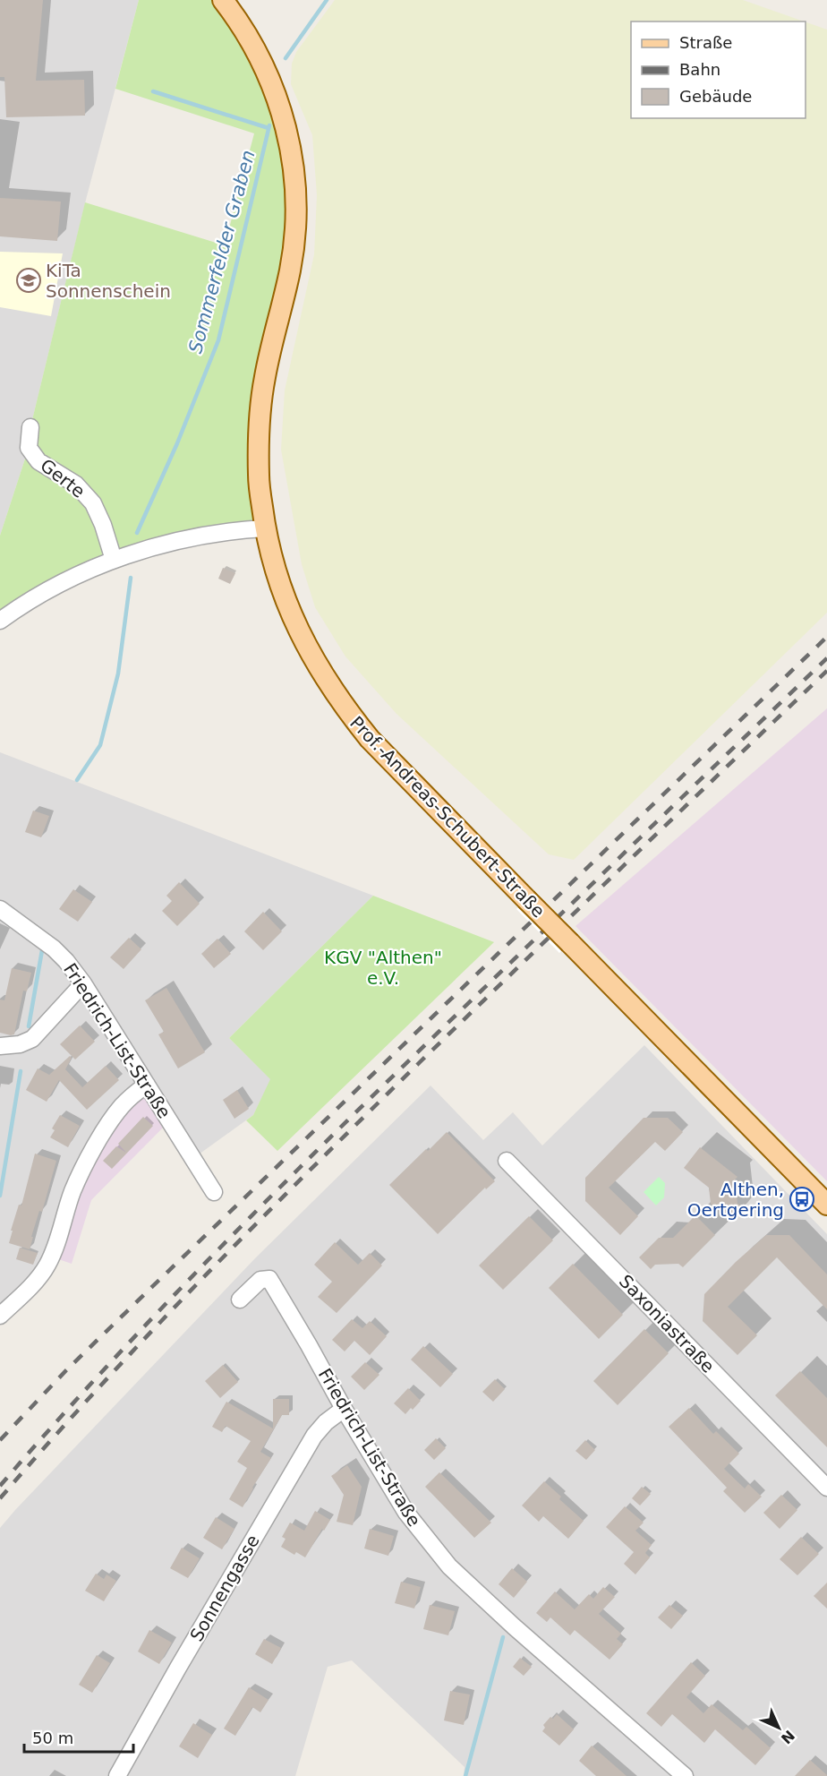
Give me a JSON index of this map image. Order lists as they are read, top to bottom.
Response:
{
  "streets": {
    "main road": ["Prof.-Andreas-Schubert-Straße"],
    "street": [
      "Gerte",
      "Friedrich-List-Straße",
      "Saxoniastraße",
      "Sonnengasse"
    ]
  },
  "crossings": [
    ["Friedrich-List-Straße", "Sonnengasse"]
  ],
  "water": ["Sommerfelder Graben"],
  "parks": ["KGV \"Althen\" e.V."],
  "places": {
    "school or university": ["KiTa Sonnenschein"],
    "bus stop": ["Althen, Oertgering"]
  },
  "legend": ["Straße", "Bahn", "Gebäude"],
  "scale_bar": "50 m",
  "north": "bottom right"
}
